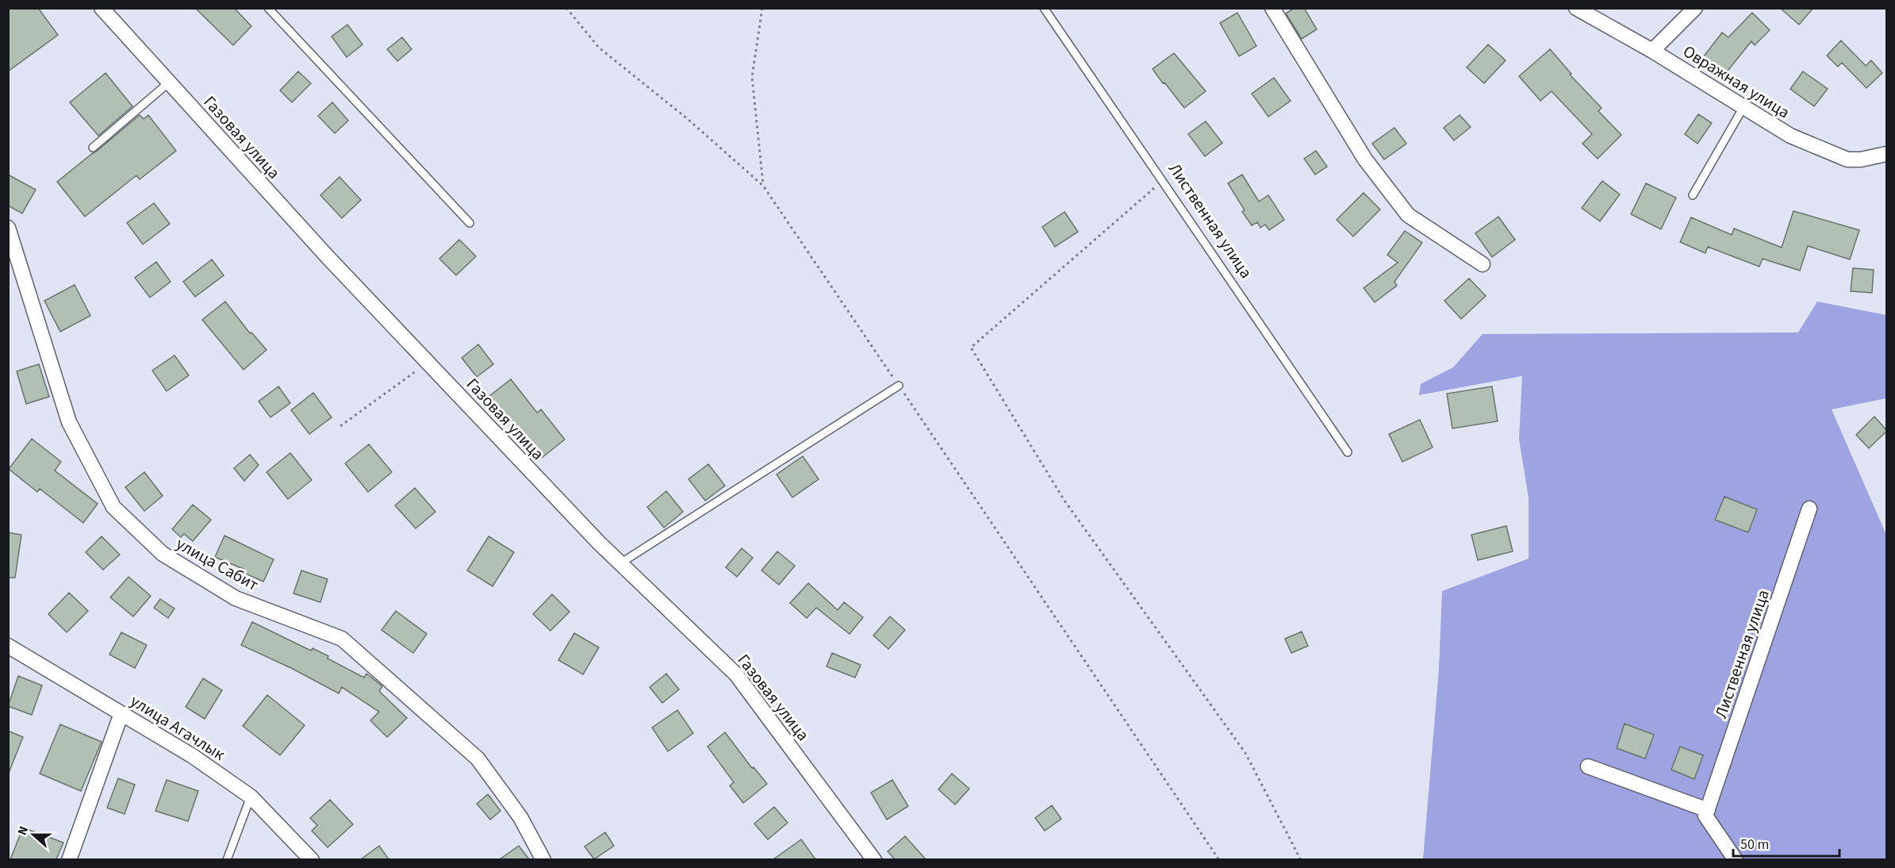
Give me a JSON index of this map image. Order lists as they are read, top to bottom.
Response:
{
  "streets": {
    "street": [
      "Овражная улица",
      "Газовая улица",
      "Лиственная улица",
      "улица Сабит",
      "улица Агачлык"
    ]
  },
  "scale_bar": "50 m",
  "north": "left"
}
